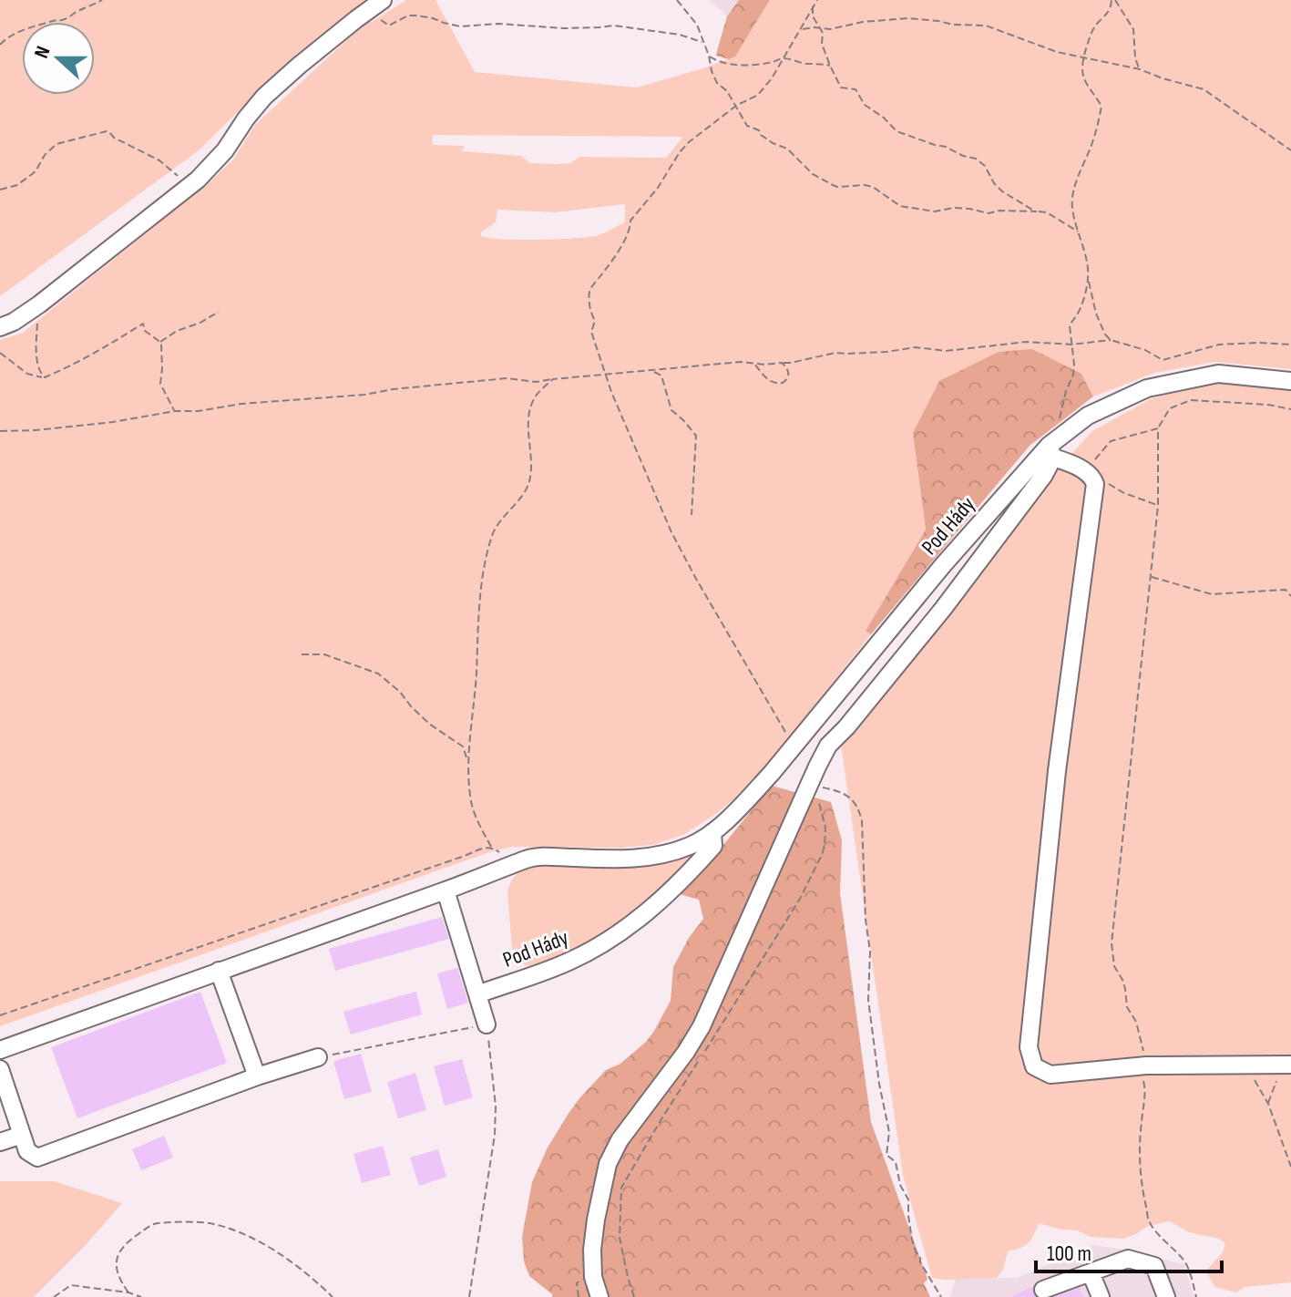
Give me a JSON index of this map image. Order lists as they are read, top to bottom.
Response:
{
  "streets": {
    "street": ["Pod Hády"]
  },
  "scale_bar": "100 m",
  "north": "left"
}
